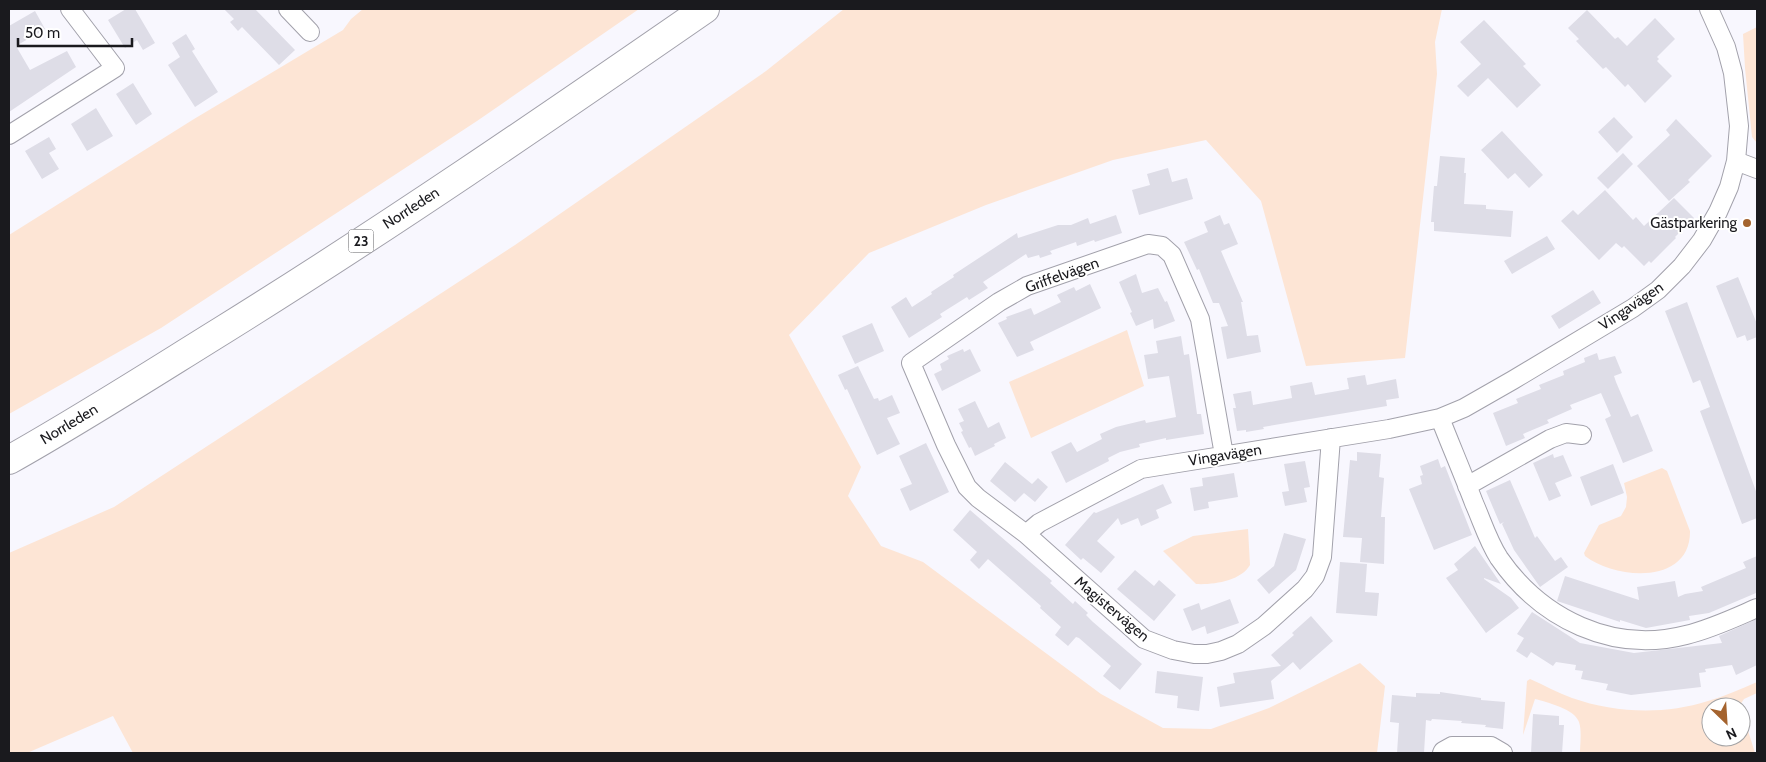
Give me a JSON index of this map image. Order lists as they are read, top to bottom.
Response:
{
  "streets": {
    "highway": ["Norrleden", "23"],
    "street": ["Griffelvägen", "Vingavägen", "Magistervägen"]
  },
  "crossings": [
    ["Griffelvägen", "Vingavägen"],
    ["Griffelvägen", "Magistervägen"],
    ["Vingavägen", "Magistervägen"]
  ],
  "places": ["Gästparkering"],
  "scale_bar": "50 m",
  "north": "bottom right"
}
